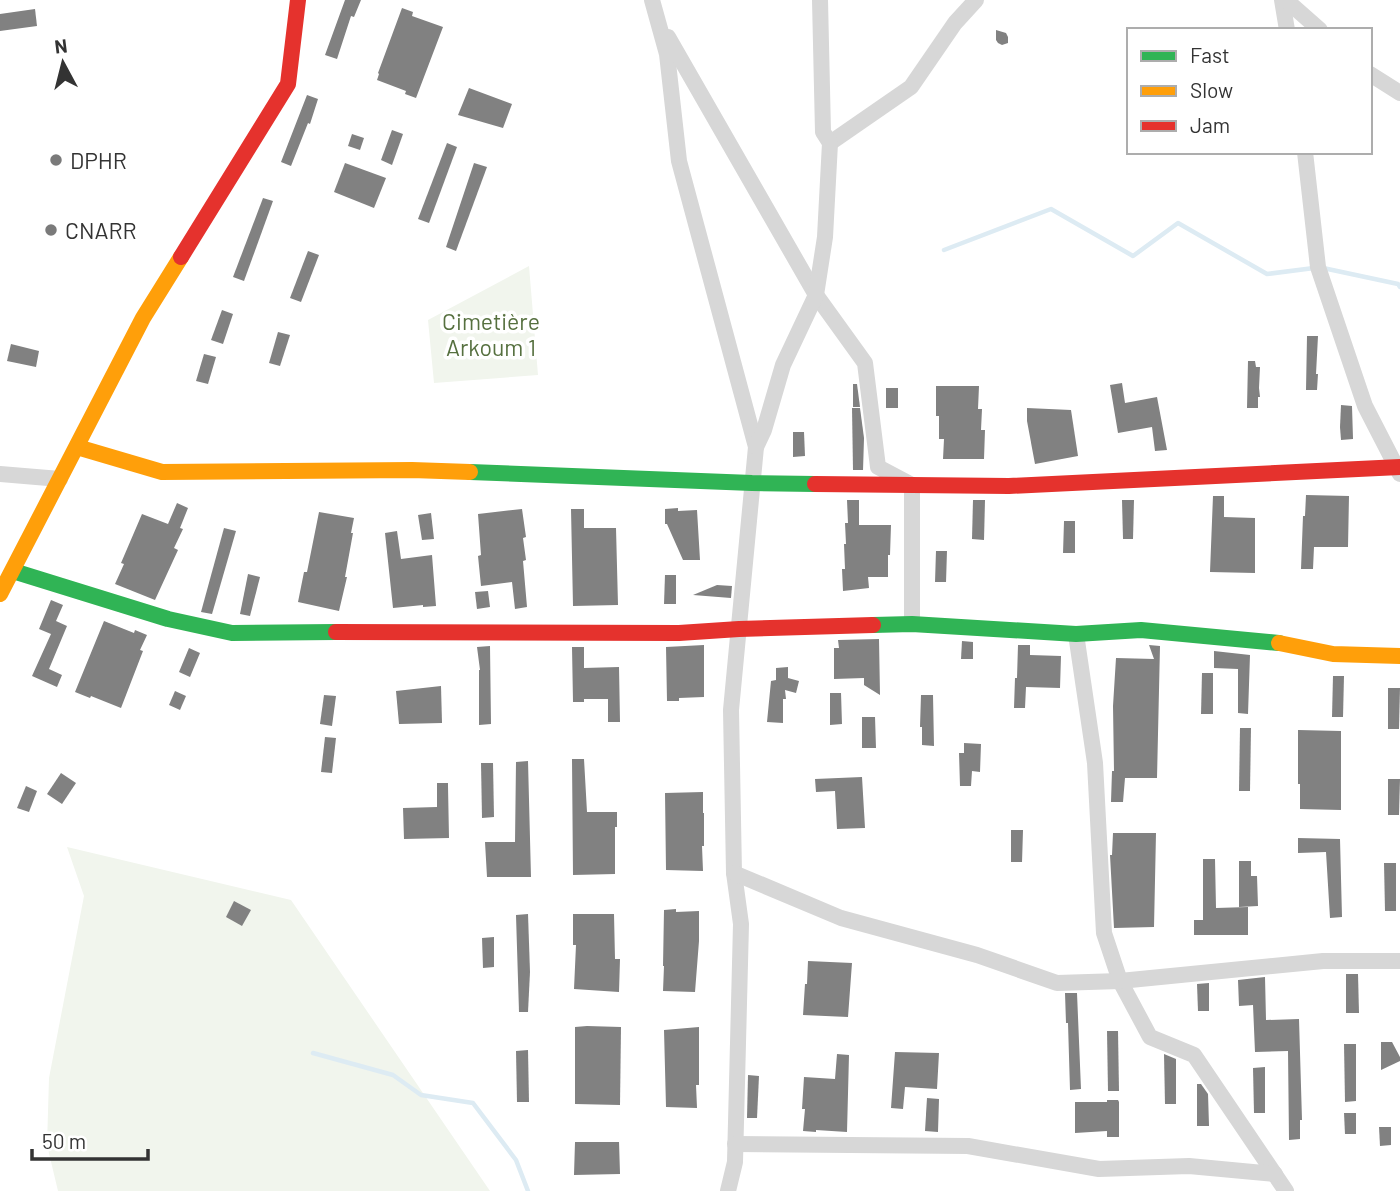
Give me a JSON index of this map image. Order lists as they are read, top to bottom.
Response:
{
  "parks": ["Cimetière Arkoum 1"],
  "places": ["DPHR", "CNARR"],
  "legend": ["Fast", "Slow", "Jam"],
  "scale_bar": "50 m",
  "north": "top"
}
